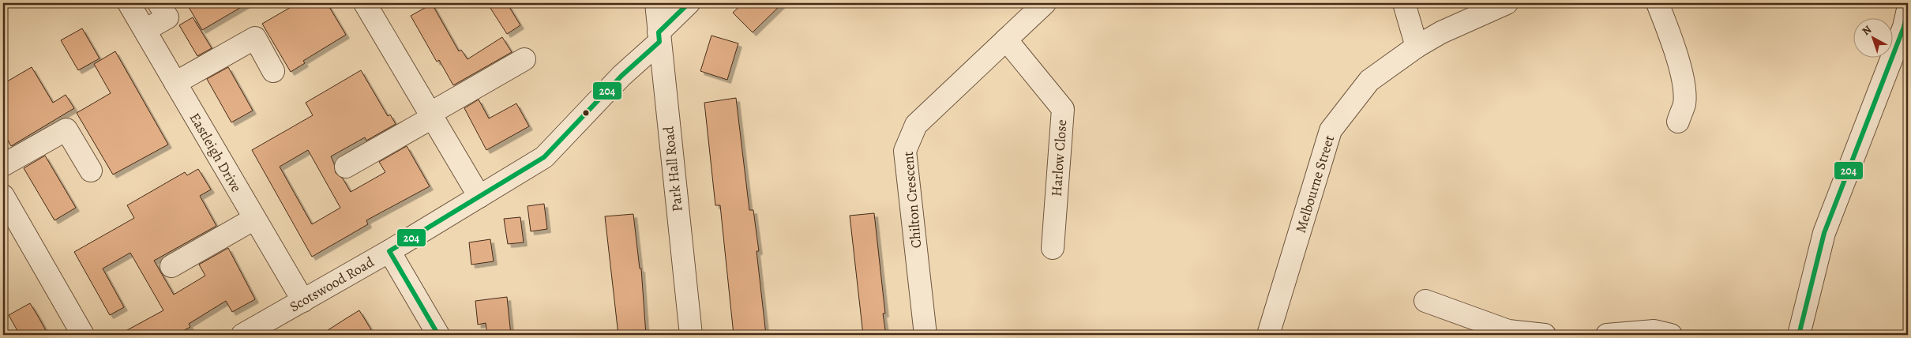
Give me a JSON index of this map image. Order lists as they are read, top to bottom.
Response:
{
  "streets": {
    "street": [
      "Eastleigh Drive",
      "Harlow Close",
      "Park Hall Road",
      "Melbourne Street",
      "Chilton Crescent",
      "Scotswood Road"
    ]
  },
  "crossings": [
    ["Eastleigh Drive", "Scotswood Road"],
    ["Harlow Close", "Chilton Crescent"],
    ["Park Hall Road", "Scotswood Road"]
  ],
  "lines": ["transit line 204"],
  "north": "top left"
}
